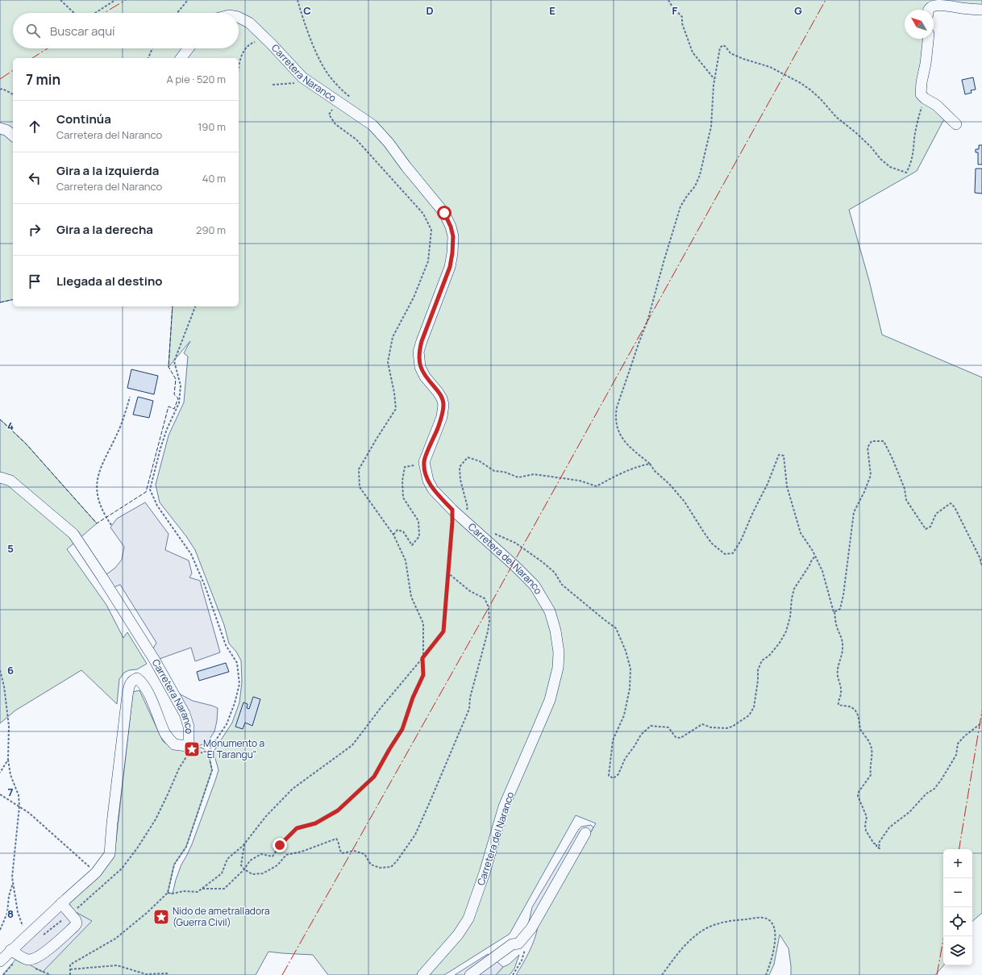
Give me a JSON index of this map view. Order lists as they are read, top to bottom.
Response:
{
  "streets": {
    "street": ["Carretera Naranco", "Carretera del Naranco"]
  },
  "crossings": [
    ["Carretera Naranco", "Carretera del Naranco"]
  ],
  "places": {
    "place": ["Monumento a \"El Tarangu\"", "Nido de ametralladora (Guerra Civil)"]
  },
  "north": "top left",
  "page": {
    "search": "Buscar aquí",
    "heading": ["7 min", "A pie · 520 m"],
    "list": [
      ["Continúa", "Carretera del Naranco", "190 m"],
      ["Gira a la izquierda", "Carretera del Naranco", "40 m"],
      ["Gira a la derecha", "290 m"],
      "Llegada al destino"
    ],
    "map_buttons": ["+", "−"]
  },
  "grid": {
    "columns": [
      "C",
      "D",
      "E",
      "F",
      "G"
    ],
    "rows": [
      "4",
      "5",
      "6",
      "7",
      "8"
    ]
  }
}
